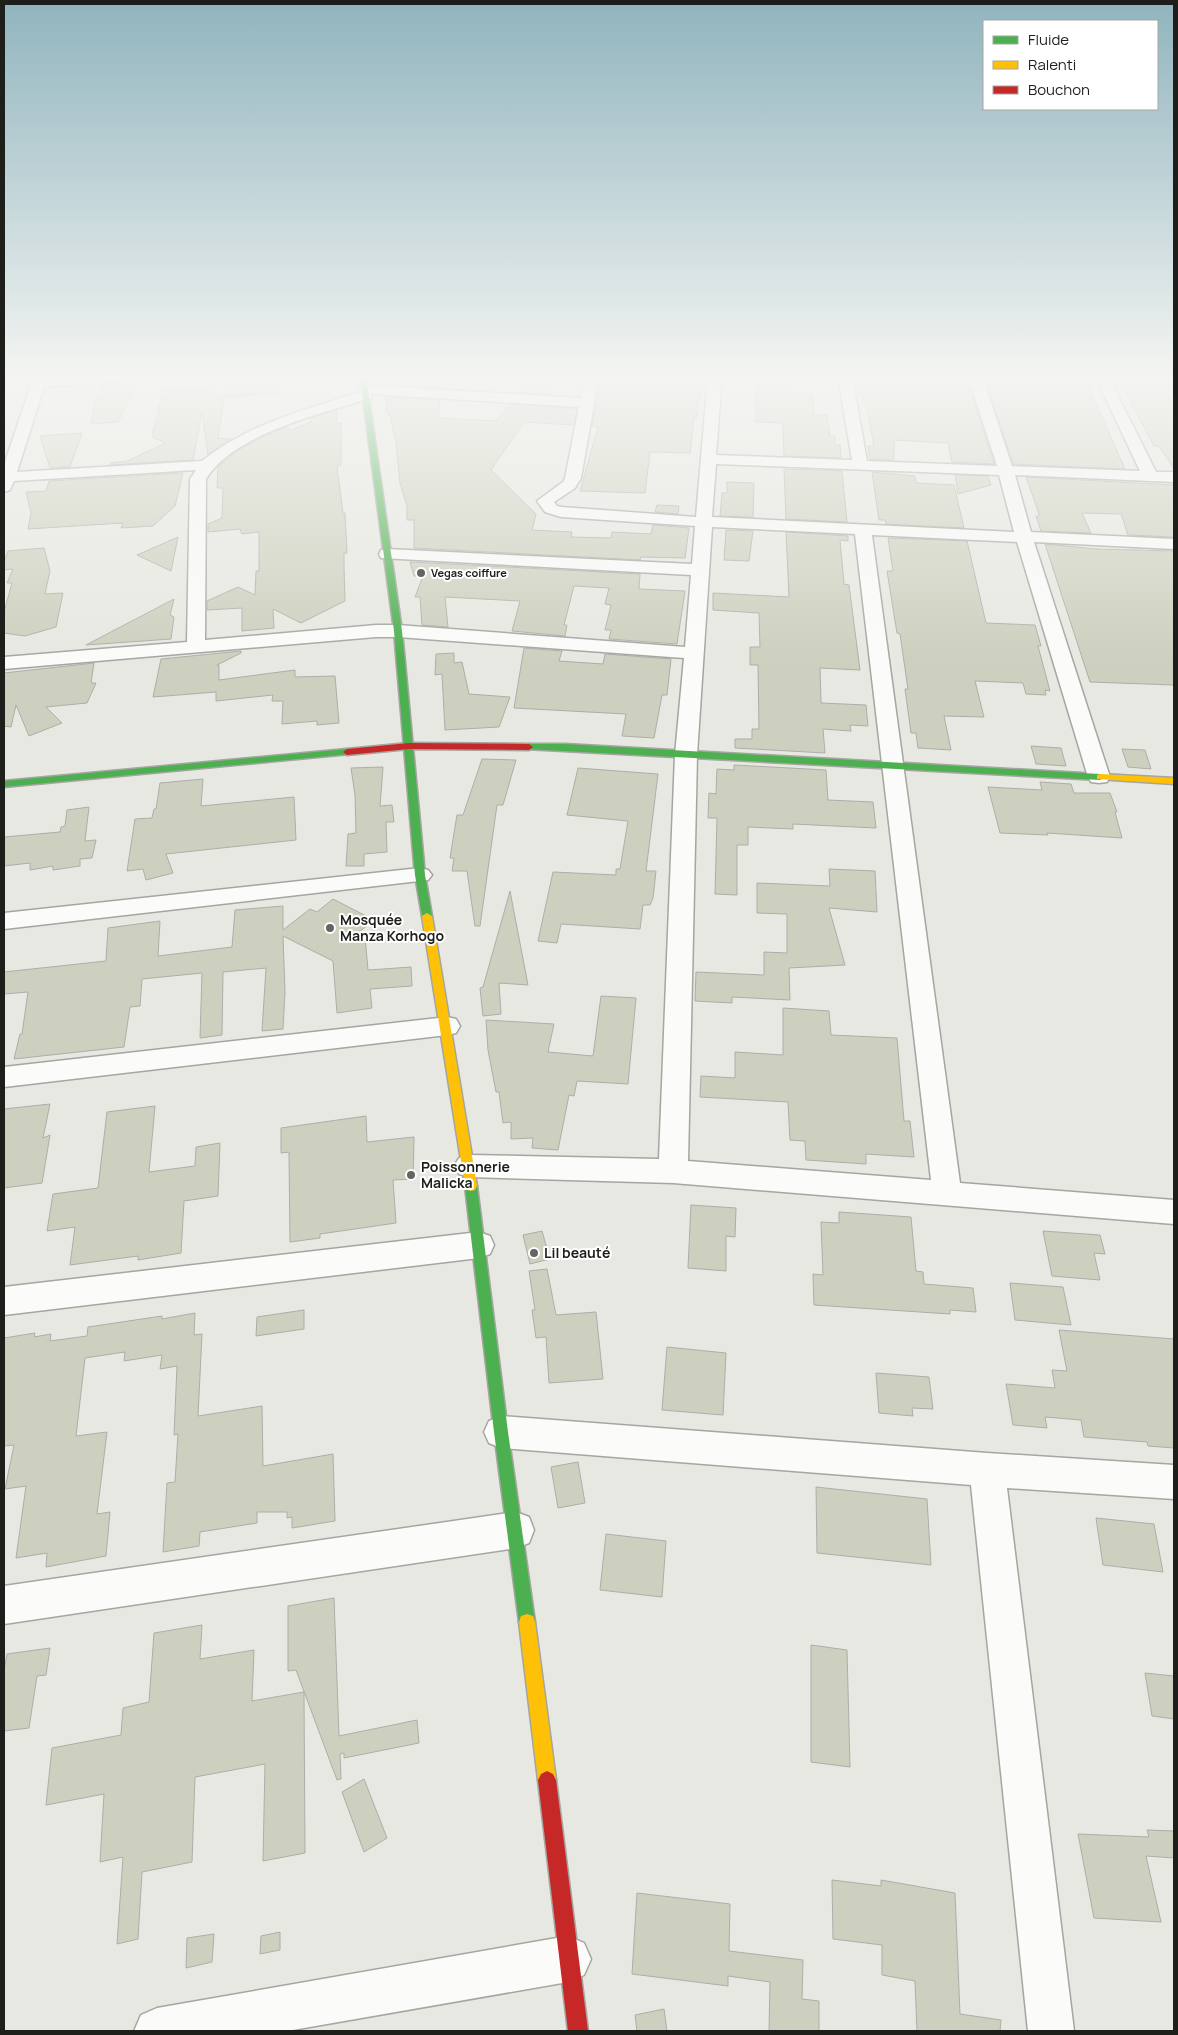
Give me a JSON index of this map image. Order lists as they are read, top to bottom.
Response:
{
  "places": [
    "Vegas coiffure",
    "Mosquée Manza Korhogo",
    "Poissonnerie Malicka",
    "Lil beauté"
  ],
  "legend": ["Fluide", "Ralenti", "Bouchon"]
}
